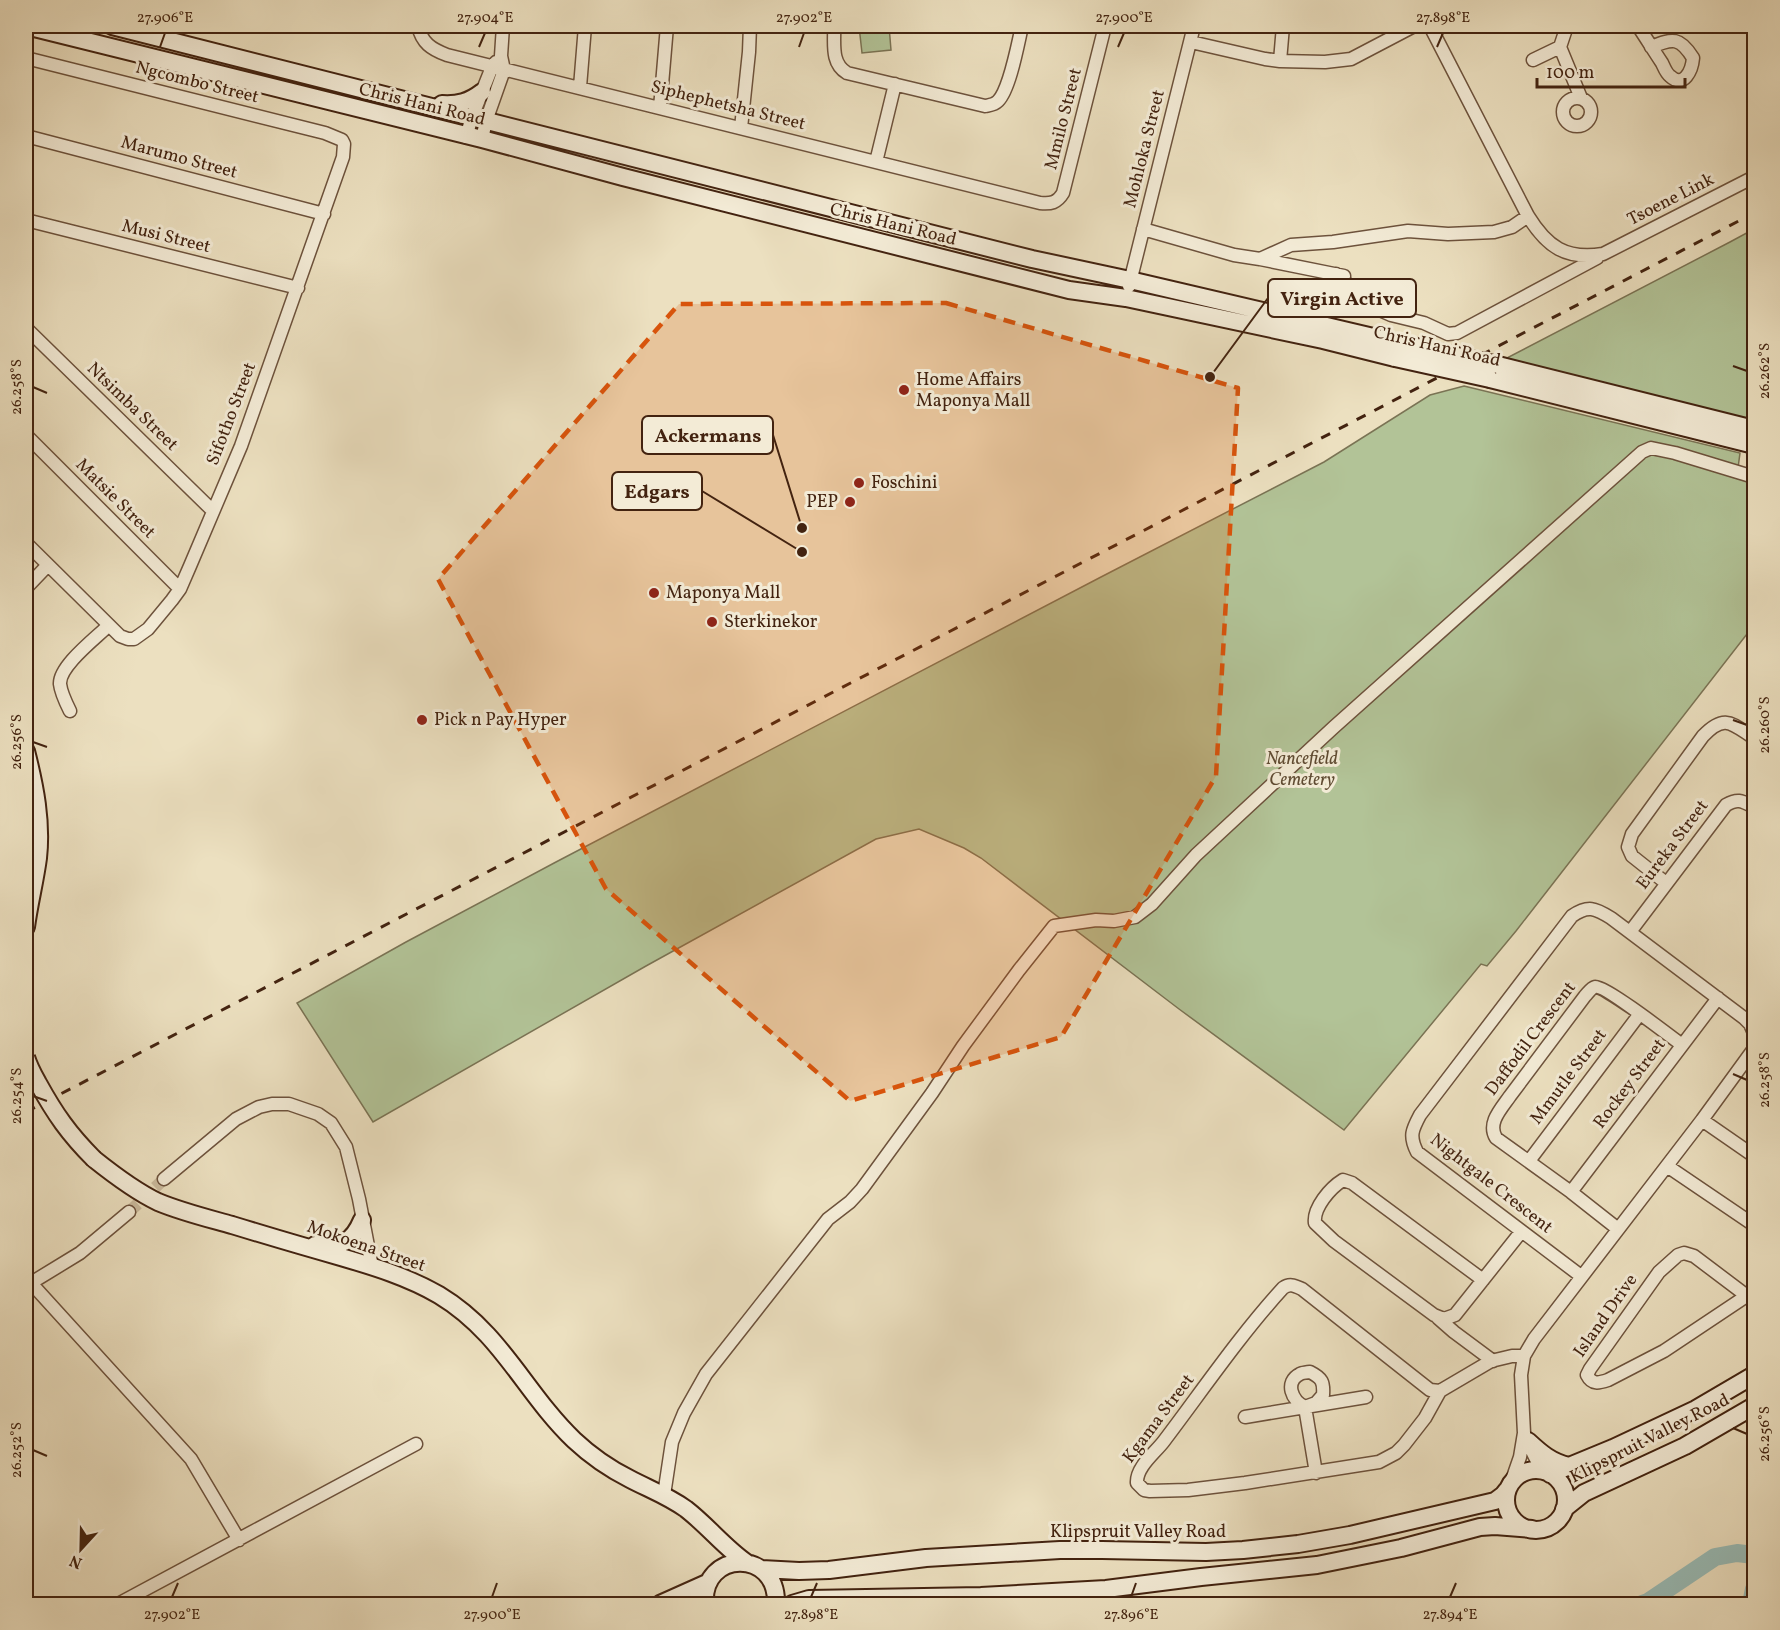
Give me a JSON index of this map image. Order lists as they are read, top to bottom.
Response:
{
  "streets": {
    "main road": ["Chris Hani Road", "Mokoena Street", "Klipspruit Valley Road"],
    "street": [
      "Ngcombo Street",
      "Siphephetsha Street",
      "Mmilo Street",
      "Mohloka Street",
      "Marumo Street",
      "Tsoene Link",
      "Musi Street",
      "Ntsimba Street",
      "Sifotho Street",
      "Matsie Street",
      "Eureka Street",
      "Daffodil Crescent",
      "Mmutle Street",
      "Rockey Street",
      "Nightgale Crescent",
      "Island Drive",
      "Kgama Street"
    ]
  },
  "crossings": [
    ["Ngcombo Street", "Sifotho Street"],
    ["Chris Hani Road", "Mohloka Street"],
    ["Siphephetsha Street", "Mmilo Street"],
    ["Marumo Street", "Sifotho Street"],
    ["Musi Street", "Sifotho Street"],
    ["Ntsimba Street", "Sifotho Street"],
    ["Sifotho Street", "Matsie Street"],
    ["Eureka Street", "Nightgale Crescent"],
    ["Daffodil Crescent", "Mmutle Street"],
    ["Daffodil Crescent", "Rockey Street"],
    ["Rockey Street", "Nightgale Crescent"],
    ["Mokoena Street", "Klipspruit Valley Road"]
  ],
  "parks": ["Nancefield Cemetery"],
  "places": [
    "Virgin Active",
    "Home Affairs Maponya Mall",
    "Foschini",
    "PEP",
    "Ackermans",
    "Edgars",
    "Maponya Mall",
    "Sterkinekor",
    "Pick n Pay Hyper"
  ],
  "scale_bar": "100 m",
  "north": "bottom",
  "coordinates": [
    "27.906°E",
    "27.904°E",
    "27.902°E",
    "27.900°E",
    "27.898°E",
    "26.262°S",
    "26.258°S",
    "26.260°S",
    "26.256°S",
    "26.254°S",
    "26.252°S",
    "27.896°E",
    "27.894°E"
  ]
}
